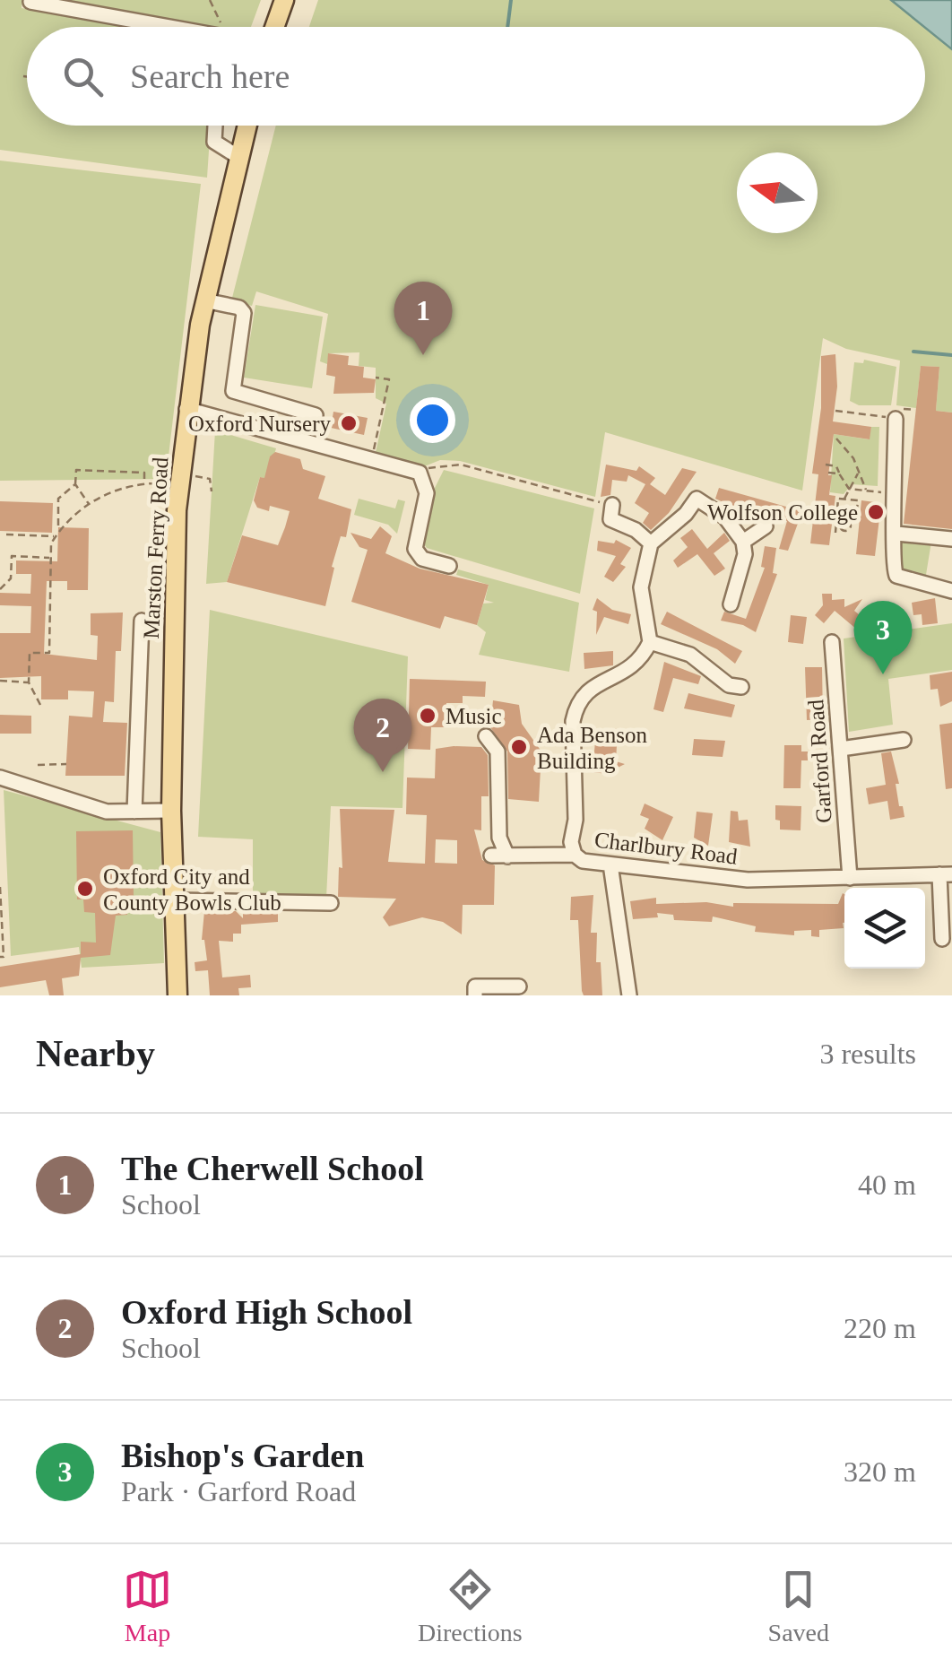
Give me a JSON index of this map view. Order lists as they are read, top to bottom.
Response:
{
  "streets": {
    "main road": ["Marston Ferry Road"],
    "street": ["Garford Road", "Charlbury Road"]
  },
  "crossings": [
    ["Garford Road", "Charlbury Road"]
  ],
  "places": [
    "Oxford Nursery",
    "Wolfson College",
    "Music",
    "Ada Benson Building",
    "Oxford City and County Bowls Club"
  ],
  "north": "left",
  "page": {
    "search": "Search here",
    "pins": ["1", "3", "2"],
    "heading": ["Nearby", "3 results"],
    "list": [
      {
        "mark": "1",
        "name": "The Cherwell School",
        "note": "School",
        "value": "40 m"
      },
      {
        "mark": "2",
        "name": "Oxford High School",
        "note": "School",
        "value": "220 m"
      },
      {
        "mark": "3",
        "name": "Bishop's Garden",
        "note": "Park · Garford Road",
        "value": "320 m"
      }
    ],
    "nav": ["Map", "Directions", "Saved"]
  }
}
